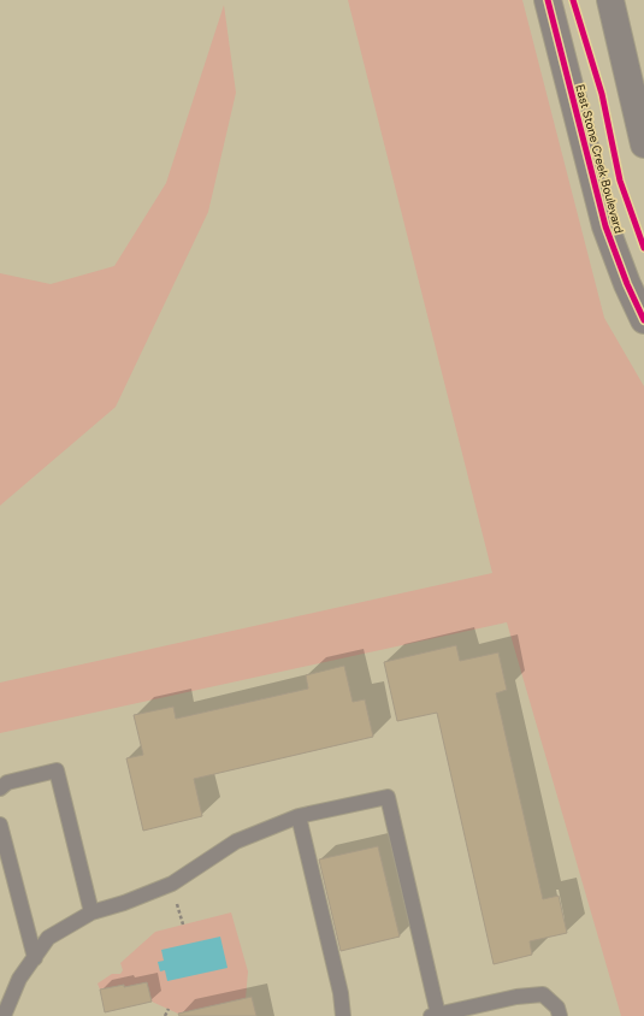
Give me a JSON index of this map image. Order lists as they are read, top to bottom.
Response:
{
  "streets": {
    "street": ["East Stone Creek Boulevard"]
  }
}
